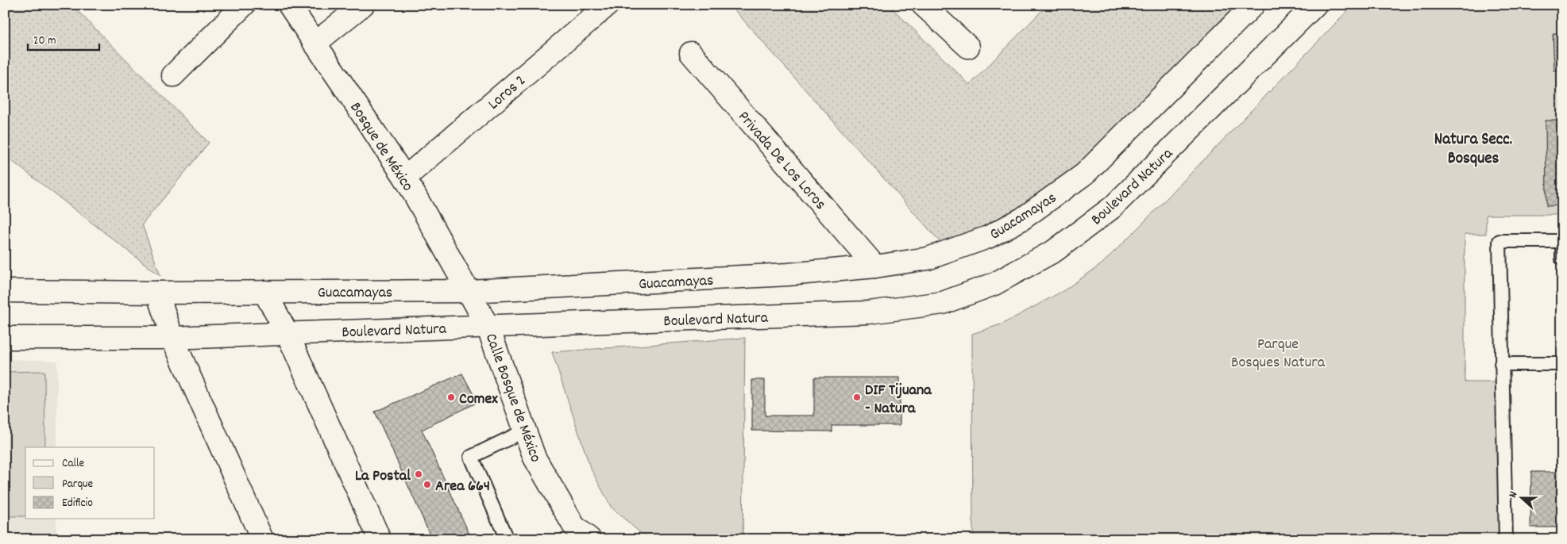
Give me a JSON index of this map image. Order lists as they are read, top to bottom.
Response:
{
  "streets": {
    "street": [
      "Loros 2",
      "Bosque de México",
      "Privada De Los Loros",
      "Boulevard Natura",
      "Guacamayas",
      "Calle Bosque de México"
    ]
  },
  "crossings": [
    ["Loros 2", "Bosque de México"],
    ["Bosque de México", "Guacamayas"],
    ["Bosque de México", "Calle Bosque de México"],
    ["Privada De Los Loros", "Guacamayas"],
    ["Boulevard Natura", "Calle Bosque de México"],
    ["Guacamayas", "Calle Bosque de México"]
  ],
  "districts": ["Natura Secc. Bosques"],
  "parks": ["Parque Bosques Natura"],
  "places": [
    "Comex",
    "DIF Tijuana - Natura",
    "La Postal",
    "Area 664"
  ],
  "legend": ["Calle", "Parque", "Edificio"],
  "scale_bar": "20 m",
  "north": "left"
}
